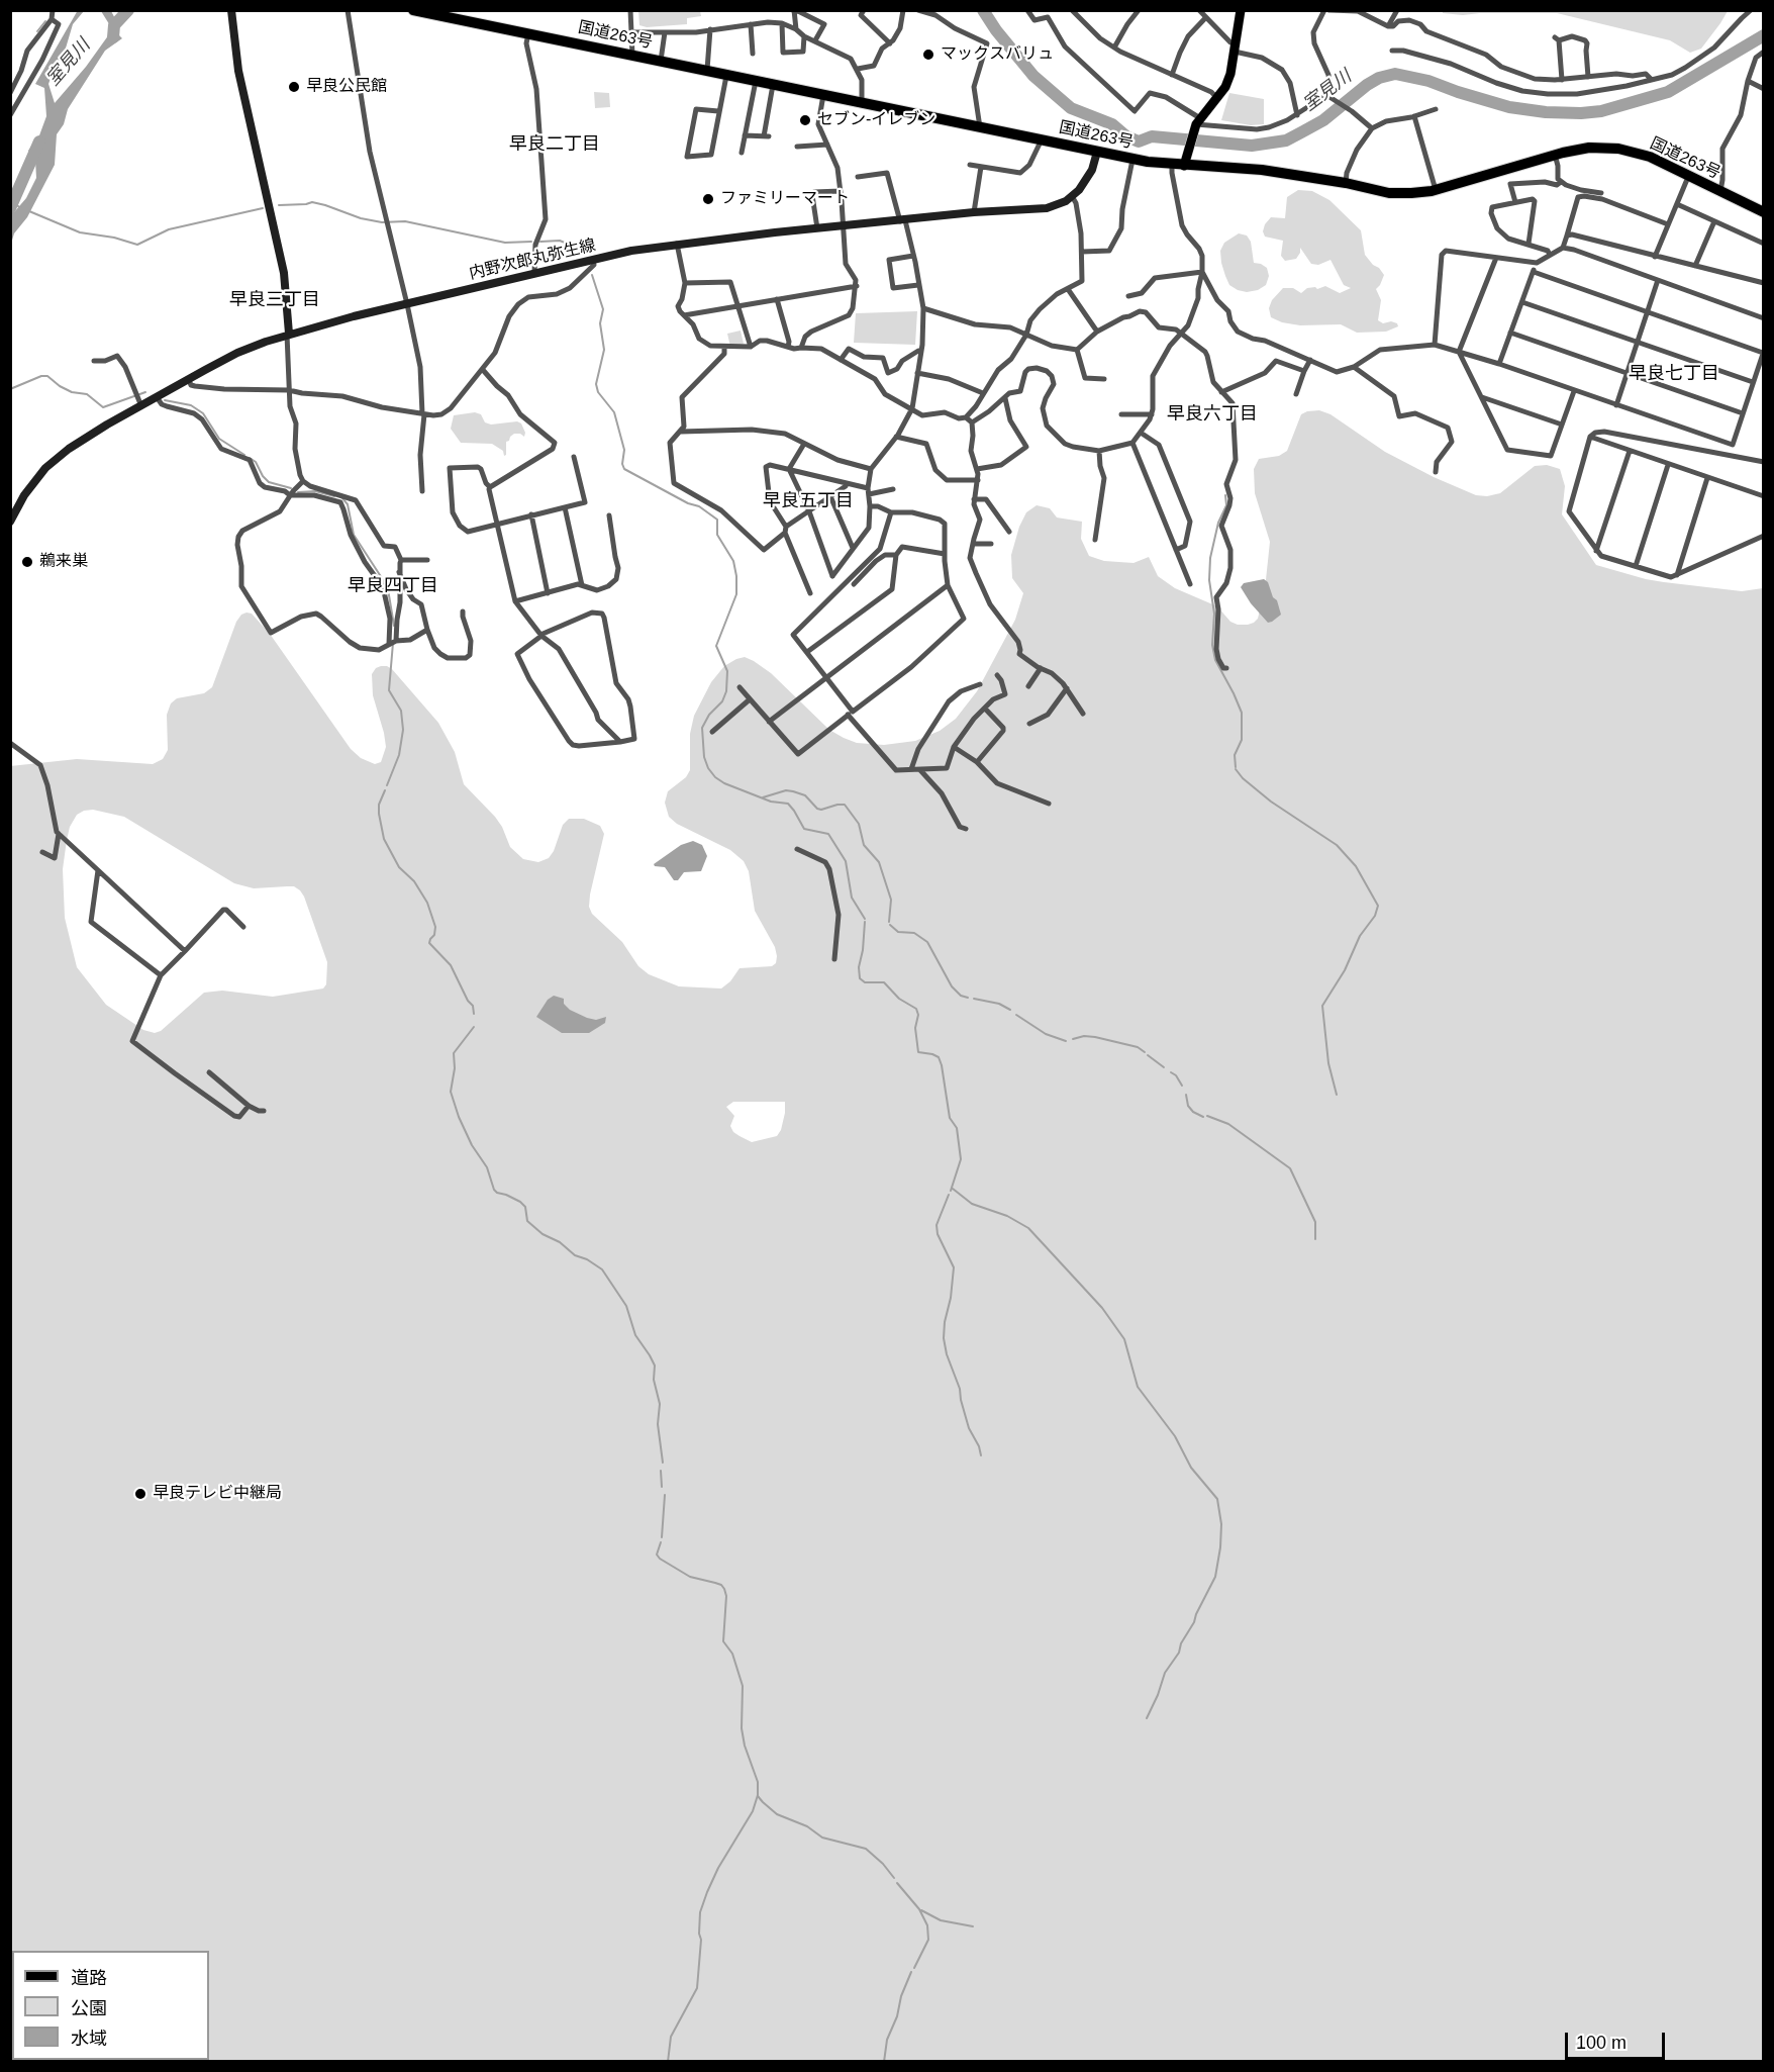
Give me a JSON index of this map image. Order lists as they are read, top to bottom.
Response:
{
  "streets": {
    "highway": ["国道263号"],
    "main road": ["内野次郎丸弥生線"]
  },
  "districts": [
    "早良二丁目",
    "早良三丁目",
    "早良七丁目",
    "早良六丁目",
    "早良五丁目",
    "早良四丁目"
  ],
  "water": ["室見川"],
  "places": [
    "マックスバリュ",
    "早良公民館",
    "セブン-イレブン",
    "ファミリーマート",
    "鵜来巣",
    "早良テレビ中継局"
  ],
  "legend": ["道路", "公園", "水域"],
  "scale_bar": "100 m"
}
